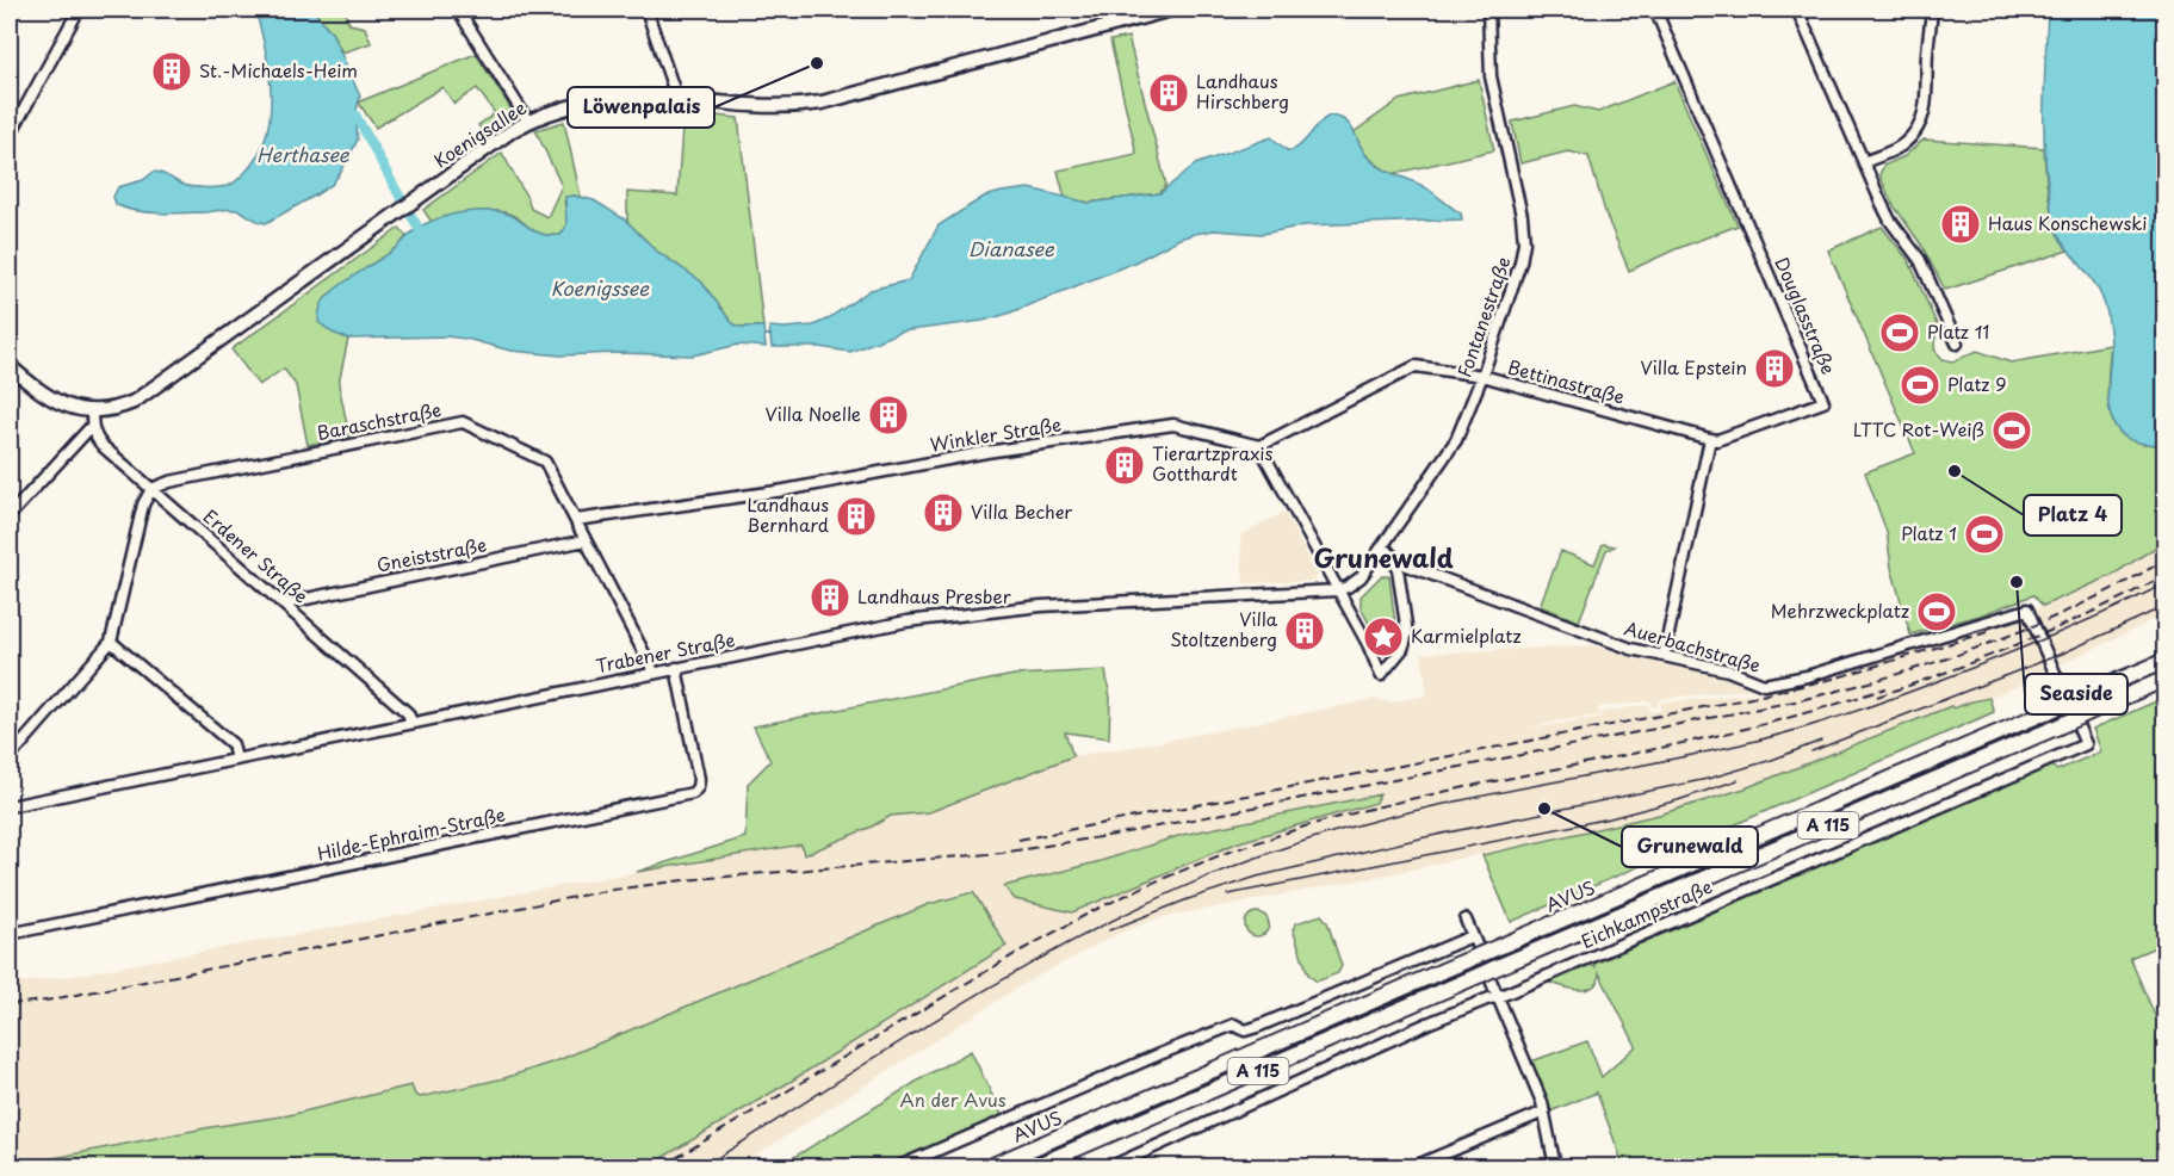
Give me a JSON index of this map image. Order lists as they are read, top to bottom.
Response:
{
  "streets": {
    "highway": ["A 115", "AVUS"],
    "main road": ["Koenigsallee"],
    "street": [
      "Douglasstraße",
      "Fontanestraße",
      "Bettinastraße",
      "Baraschstraße",
      "Winkler Straße",
      "Gneiststraße",
      "Erdener Straße",
      "Auerbachstraße",
      "Trabener Straße",
      "Hilde-Ephraim-Straße",
      "Eichkampstraße"
    ]
  },
  "crossings": [
    ["Douglasstraße", "Bettinastraße"],
    ["Fontanestraße", "Bettinastraße"],
    ["Fontanestraße", "Auerbachstraße"],
    ["Fontanestraße", "Trabener Straße"],
    ["Bettinastraße", "Winkler Straße"],
    ["Baraschstraße", "Winkler Straße"],
    ["Baraschstraße", "Gneiststraße"],
    ["Baraschstraße", "Erdener Straße"],
    ["Baraschstraße", "Trabener Straße"],
    ["Gneiststraße", "Erdener Straße"],
    ["Erdener Straße", "Trabener Straße"],
    ["Auerbachstraße", "Eichkampstraße"],
    ["Trabener Straße", "Hilde-Ephraim-Straße"]
  ],
  "districts": ["Grunewald"],
  "water": ["Herthasee", "Dianasee", "Koenigssee"],
  "parks": ["An der Avus"],
  "places": {
    "other": [
      "Löwenpalais",
      "Platz 4",
      "Seaside",
      "Grunewald"
    ],
    "building": [
      "St.-Michaels-Heim",
      "Landhaus Hirschberg",
      "Haus Konschewski",
      "Villa Epstein",
      "Villa Noelle",
      "Tierartzpraxis Gotthardt",
      "Villa Becher",
      "Landhaus Bernhard",
      "Landhaus Presber",
      "Villa Stoltzenberg"
    ],
    "sports": [
      "Platz 11",
      "Platz 9",
      "LTTC Rot-Weiß",
      "Platz 1",
      "Mehrzweckplatz"
    ],
    "place": ["Karmielplatz"]
  }
}
